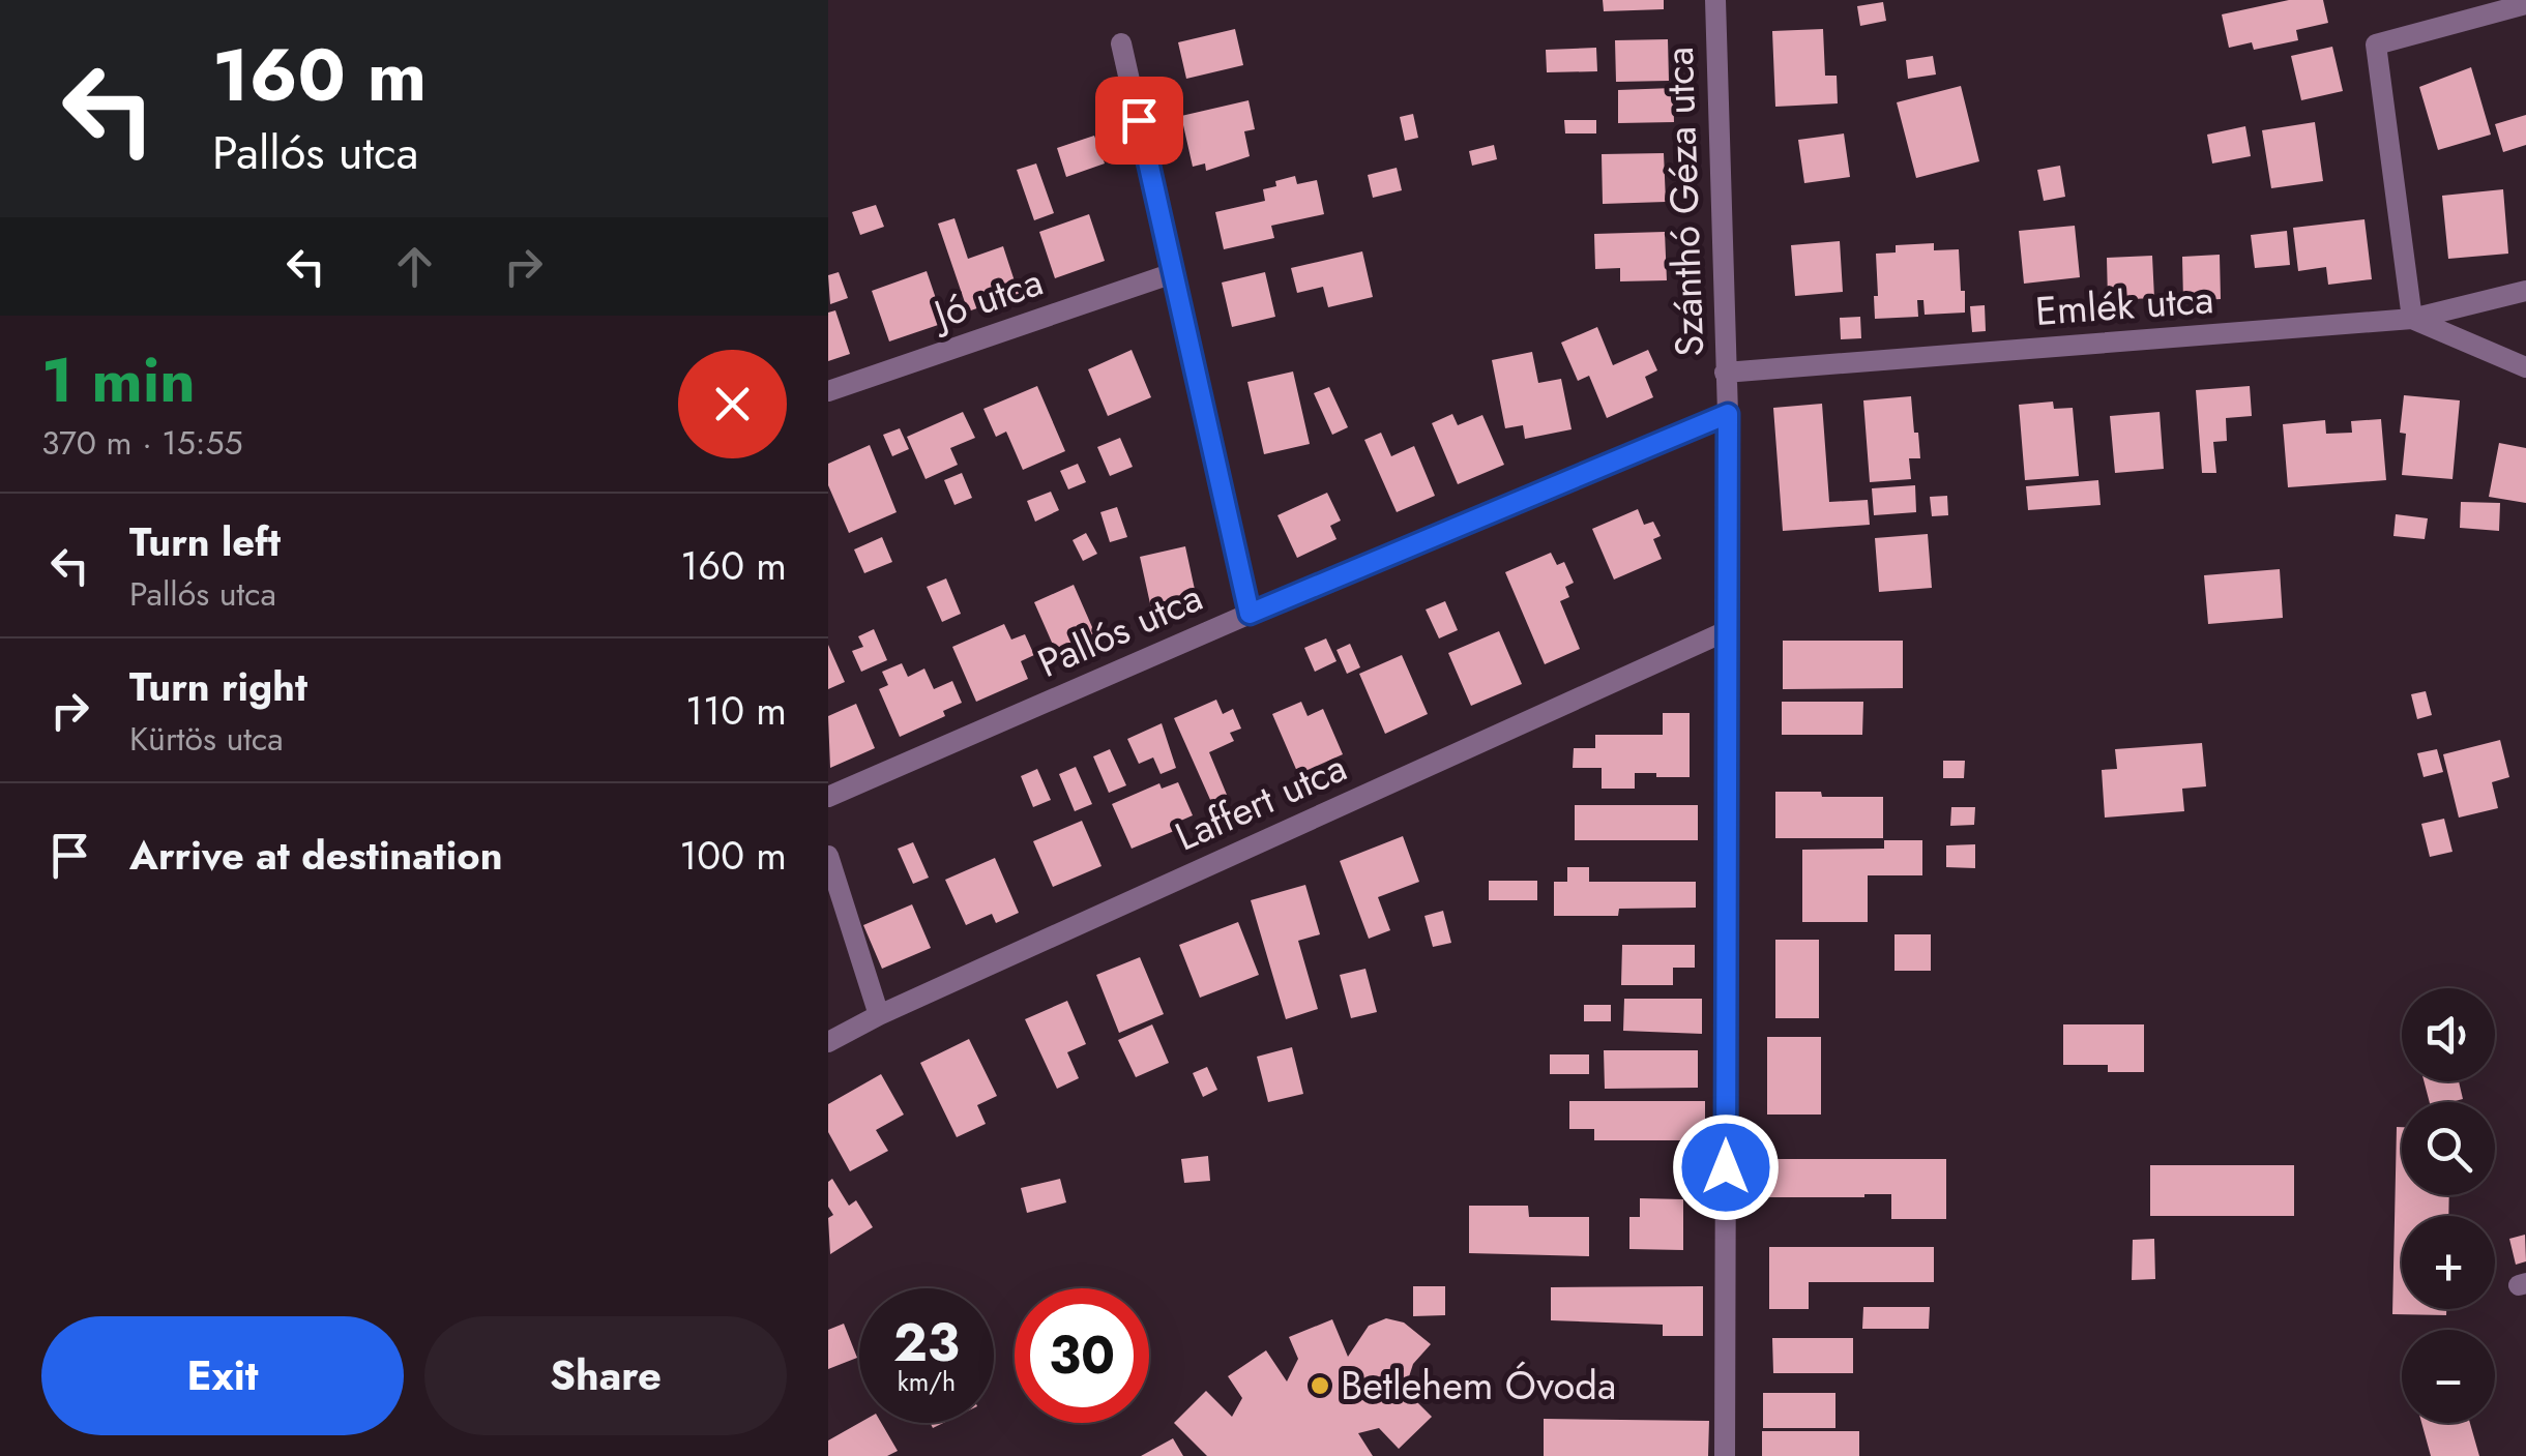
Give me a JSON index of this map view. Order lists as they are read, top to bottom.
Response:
{
  "streets": {
    "street": [
      "Szánthó Géza utca",
      "Jó utca",
      "Emlék utca",
      "Pallós utca",
      "Laffert utca"
    ]
  },
  "crossings": [
    ["Szánthó Géza utca", "Emlék utca"],
    ["Szánthó Géza utca", "Pallós utca"],
    ["Szánthó Géza utca", "Laffert utca"]
  ],
  "places": ["Betlehem Óvoda"],
  "page": {
    "turn": ["160 m", "Pallós utca"],
    "heading": ["1 min", "370 m · 15:55"],
    "list": [
      {
        "name": "Turn left",
        "note": "Pallós utca",
        "value": "160 m"
      },
      {
        "name": "Turn right",
        "note": "Kürtös utca",
        "value": "110 m"
      },
      {
        "name": "Arrive at destination",
        "value": "100 m"
      }
    ],
    "map_buttons": ["+", "−"],
    "speed": "23 km/h",
    "limit": "30",
    "buttons": ["Exit", "Share"]
  }
}
